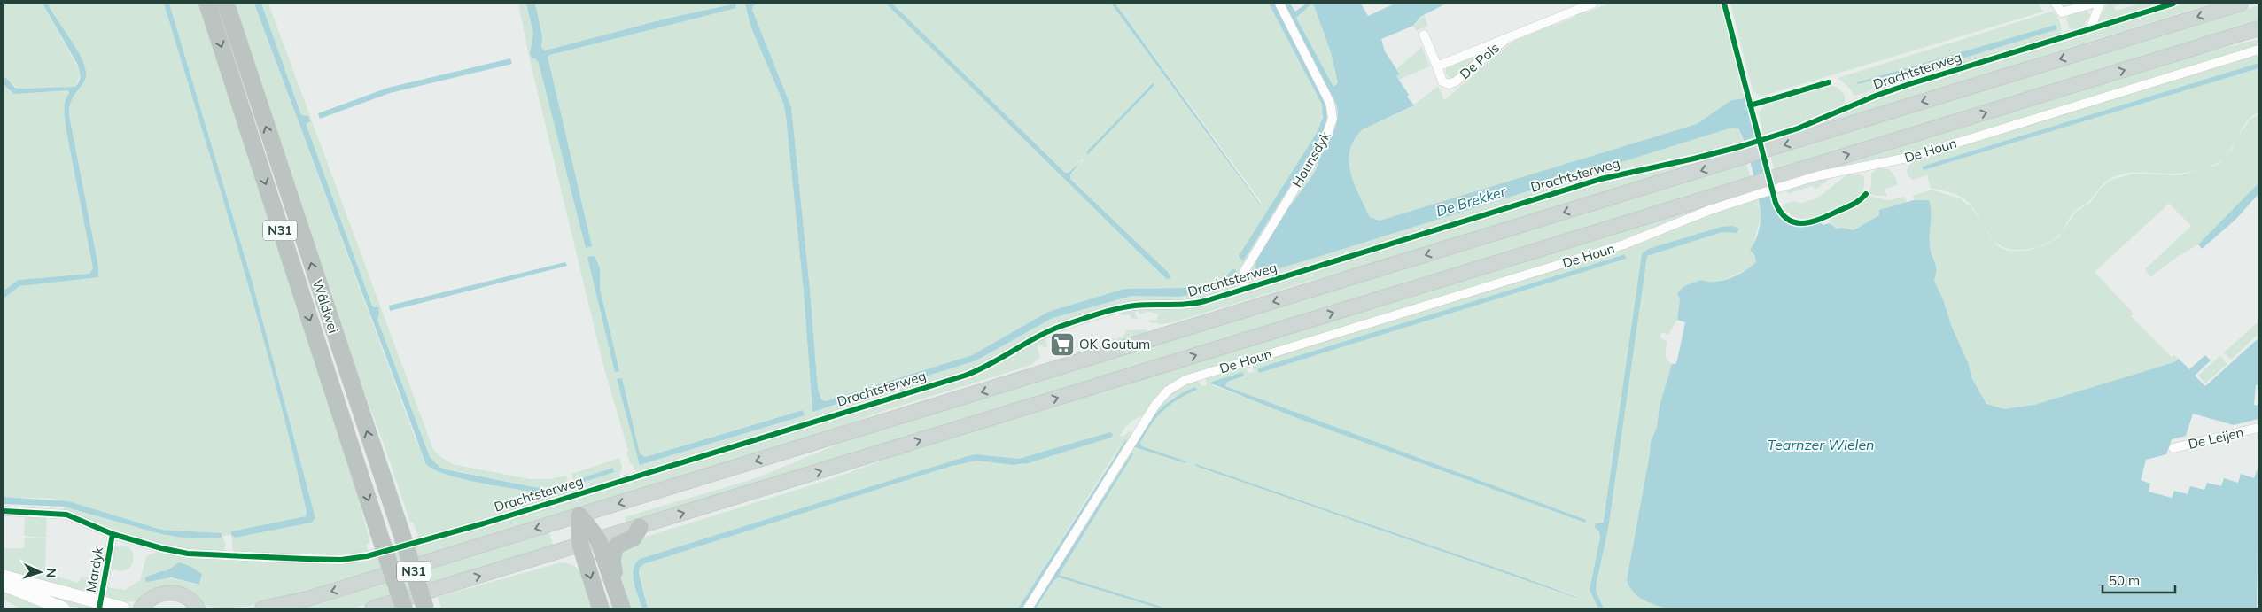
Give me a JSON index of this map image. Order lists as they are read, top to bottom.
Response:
{
  "streets": {
    "highway": ["N31", "Wâldwei"],
    "main road": ["Drachtsterweg"],
    "street": [
      "De Pols",
      "De Houn",
      "Hounsdyk",
      "De Leijen",
      "Mardyk"
    ]
  },
  "crossings": [
    ["Drachtsterweg", "Hounsdyk"],
    ["Drachtsterweg", "Mardyk"]
  ],
  "water": ["De Brekker", "Tearnzer Wielen"],
  "places": {
    "supermarket": ["OK Goutum"]
  },
  "scale_bar": "50 m",
  "north": "right"
}
